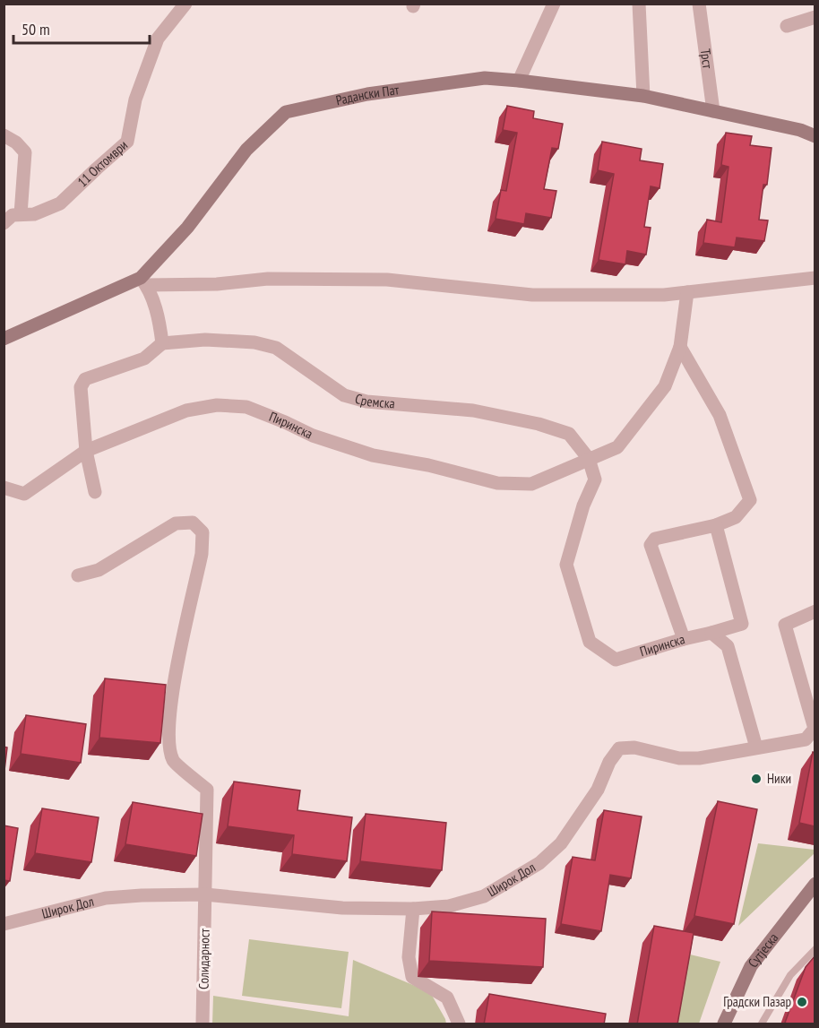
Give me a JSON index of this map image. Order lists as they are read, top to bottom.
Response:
{
  "streets": {
    "street": [
      "Трст",
      "Радански Пат",
      "11 Октомври",
      "Сремска",
      "Пиринска",
      "Широк Дол",
      "Сутјеска",
      "Солидарност"
    ]
  },
  "crossings": [
    ["Трст", "Радански Пат"],
    ["Сремска", "Пиринска"],
    ["Широк Дол", "Солидарност"]
  ],
  "places": ["Ники", "Градски Пазар"],
  "scale_bar": "50 m"
}
